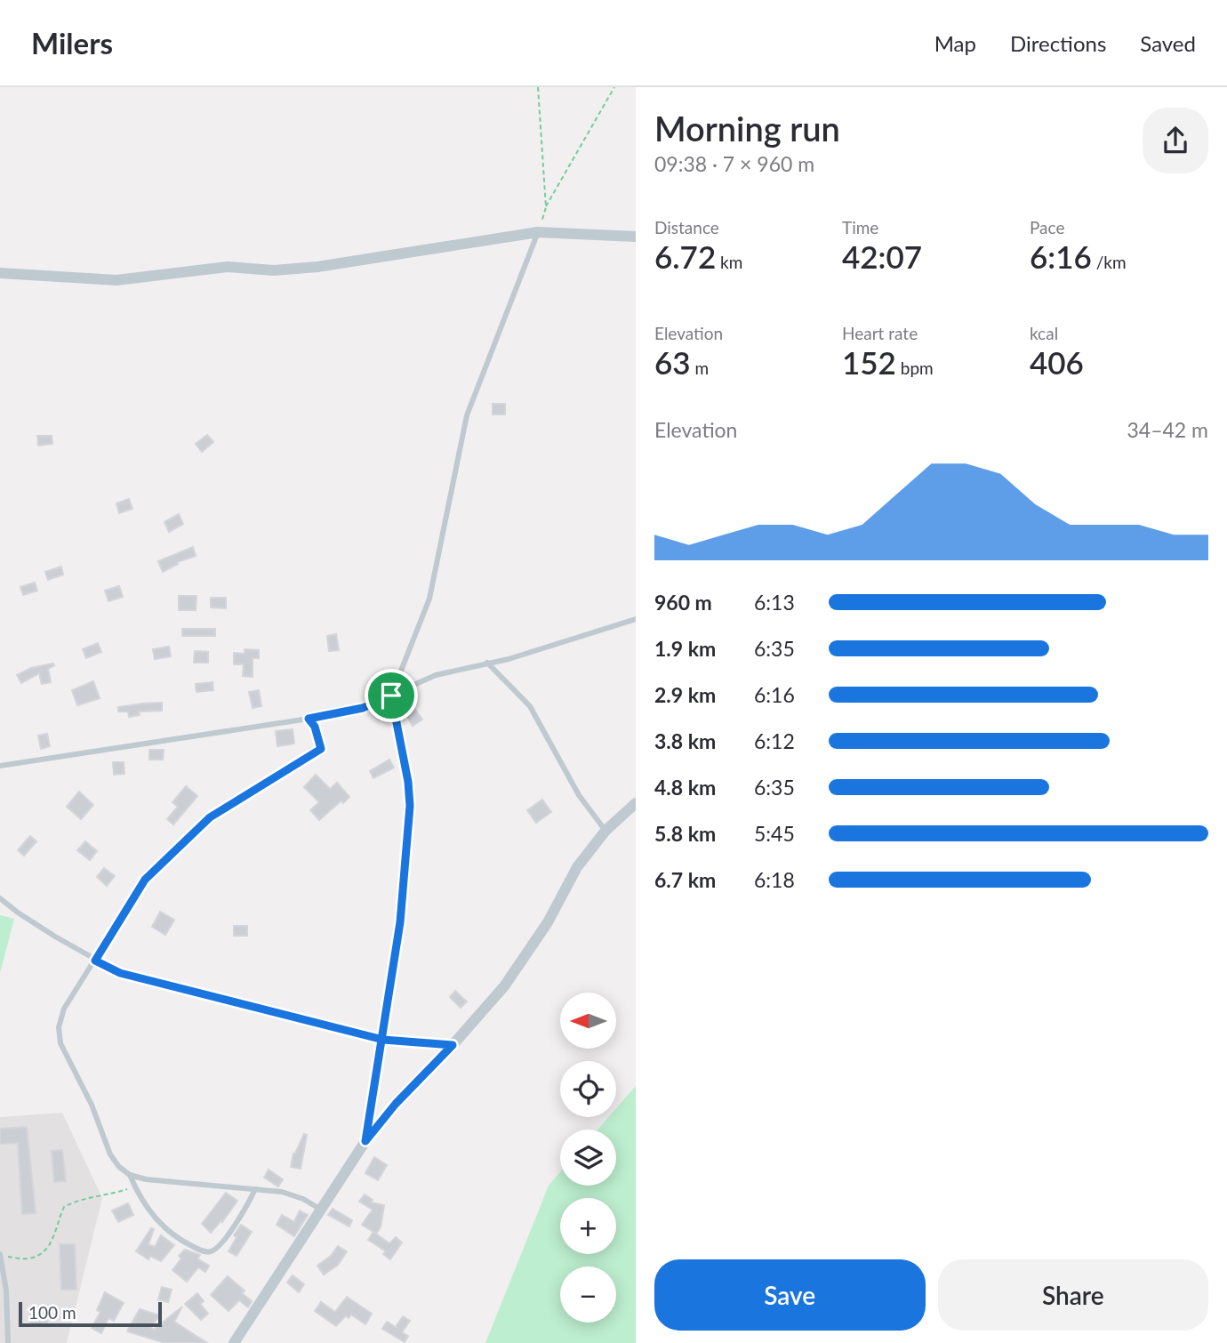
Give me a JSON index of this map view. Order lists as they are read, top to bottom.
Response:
{
  "scale_bar": "100 m",
  "north": "left",
  "page": {
    "header": "Milers",
    "nav": ["Map", "Directions", "Saved"],
    "heading": ["Morning run", "09:38 · 7 × 960 m"],
    "stats": [
      ["Distance", "6.72 km"],
      ["Time", "42:07"],
      ["Pace", "6:16 /km"],
      ["Elevation", "63 m"],
      ["Heart rate", "152 bpm"],
      ["kcal", "406"]
    ],
    "chart": ["Elevation", "34–42 m"],
    "list": [
      {
        "name": "960 m",
        "note": "6:13"
      },
      {
        "name": "1.9 km",
        "note": "6:35"
      },
      {
        "name": "2.9 km",
        "note": "6:16"
      },
      {
        "name": "3.8 km",
        "note": "6:12"
      },
      {
        "name": "4.8 km",
        "note": "6:35"
      },
      {
        "name": "5.8 km",
        "note": "5:45"
      },
      {
        "name": "6.7 km",
        "note": "6:18"
      }
    ],
    "map_buttons": ["+", "−"],
    "buttons": ["Save", "Share"],
    "scale": "100 m"
  }
}
